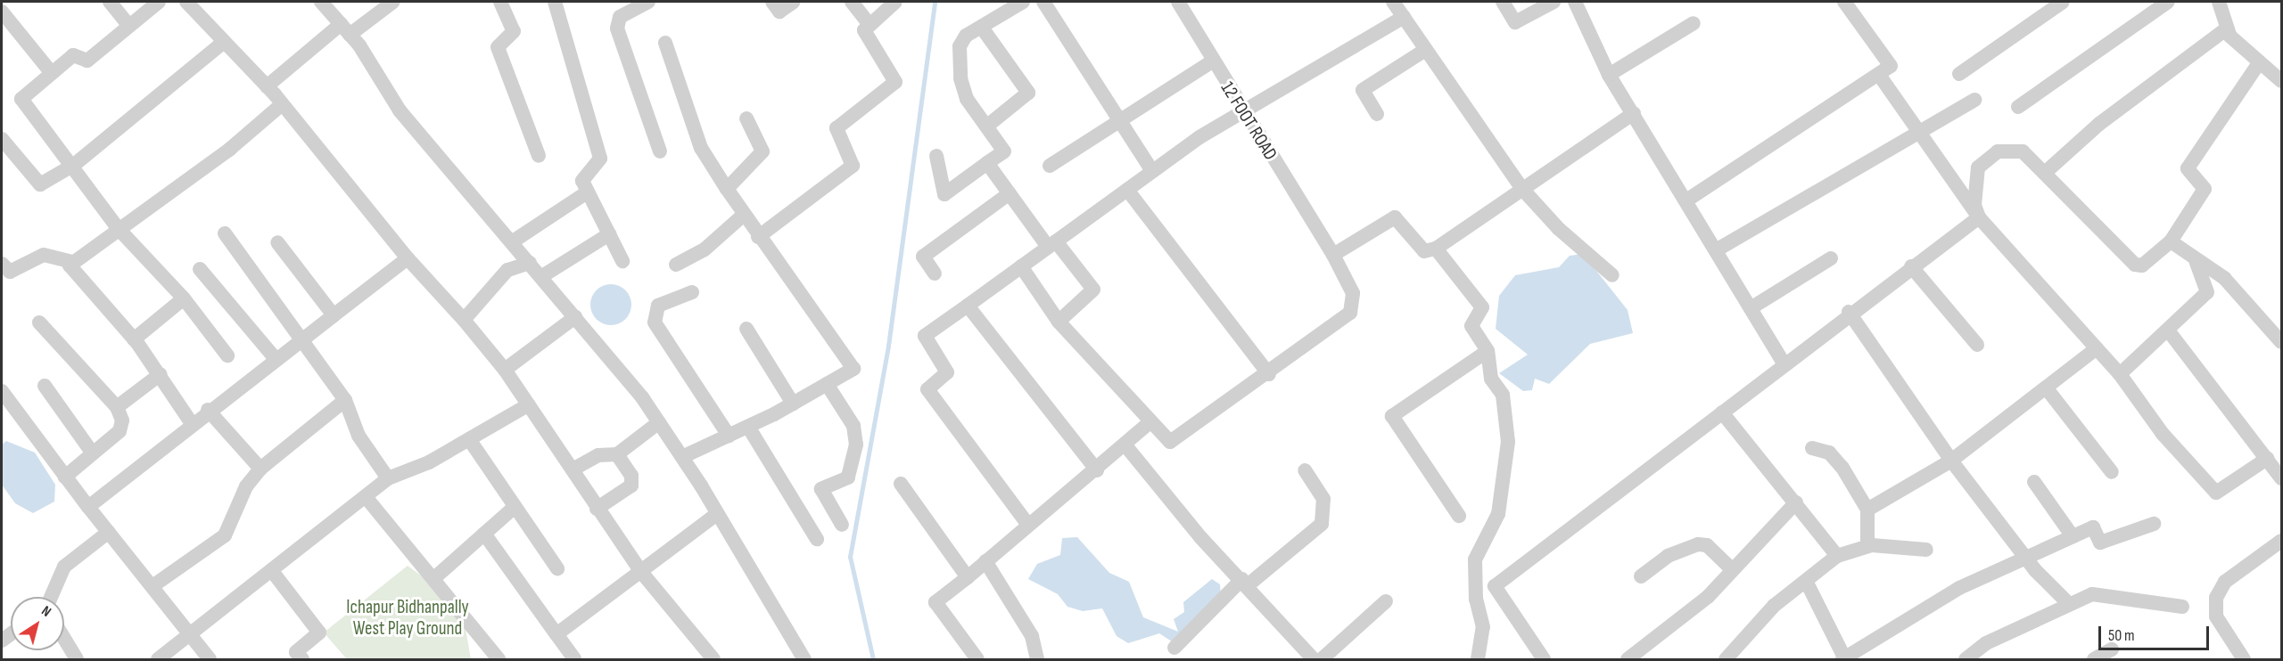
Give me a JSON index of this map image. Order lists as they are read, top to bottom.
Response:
{
  "streets": {
    "street": ["12 FOOT ROAD"]
  },
  "parks": ["Ichapur Bidhanpally West Play Ground"],
  "scale_bar": "50 m",
  "north": "top right"
}
